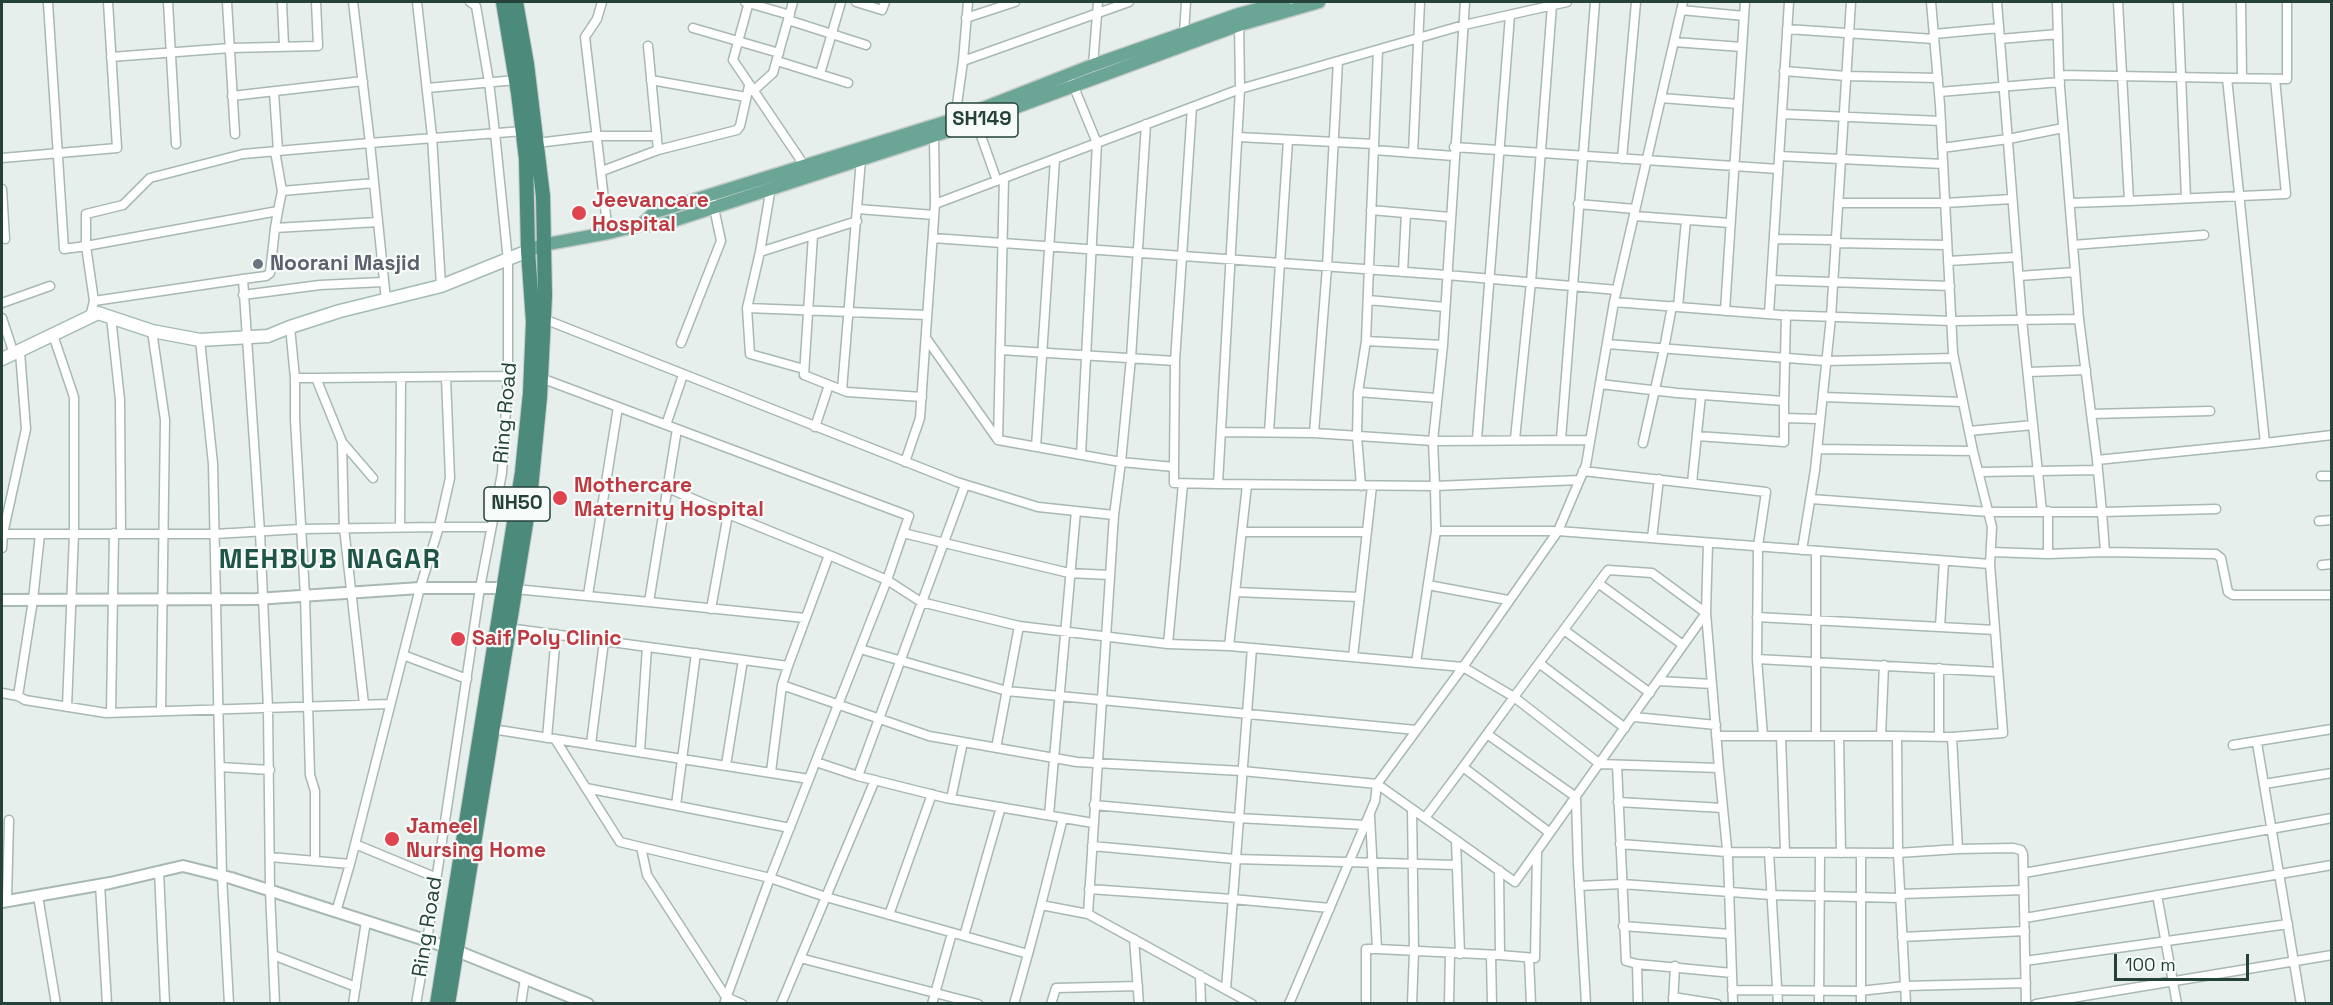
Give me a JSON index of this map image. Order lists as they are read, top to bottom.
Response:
{
  "streets": {
    "highway": ["Ring Road", "NH50"],
    "main road": ["SH149"]
  },
  "crossings": [
    ["SH149", "Ring Road"]
  ],
  "districts": ["MEHBUB NAGAR"],
  "places": [
    "Jeevancare Hospital",
    "Noorani Masjid",
    "Mothercare Maternity Hospital",
    "Saif Poly Clinic",
    "Jameel Nursing Home"
  ],
  "scale_bar": "100 m"
}
